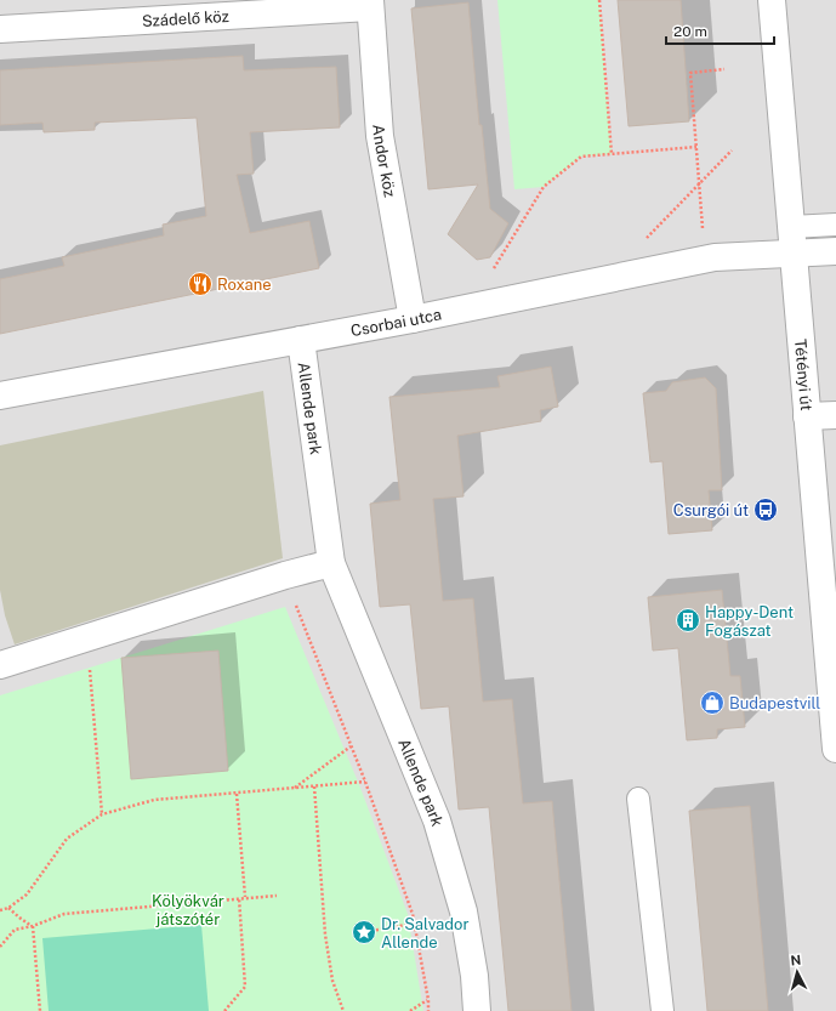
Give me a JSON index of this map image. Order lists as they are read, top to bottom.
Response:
{
  "streets": {
    "street": [
      "Szádelő köz",
      "Andor köz",
      "Csorbai utca",
      "Tétényi út",
      "Allende park"
    ]
  },
  "crossings": [
    ["Szádelő köz", "Andor köz"],
    ["Andor köz", "Csorbai utca"],
    ["Csorbai utca", "Tétényi út"],
    ["Csorbai utca", "Allende park"]
  ],
  "parks": ["Kölyökvár játszótér"],
  "places": {
    "restaurant": ["Roxane"],
    "bus stop": ["Csurgói út"],
    "building": ["Happy-Dent Fogászat"],
    "shop": ["Budapestvill"],
    "place": ["Dr. Salvador Allende"]
  },
  "scale_bar": "20 m",
  "north": "top"
}
